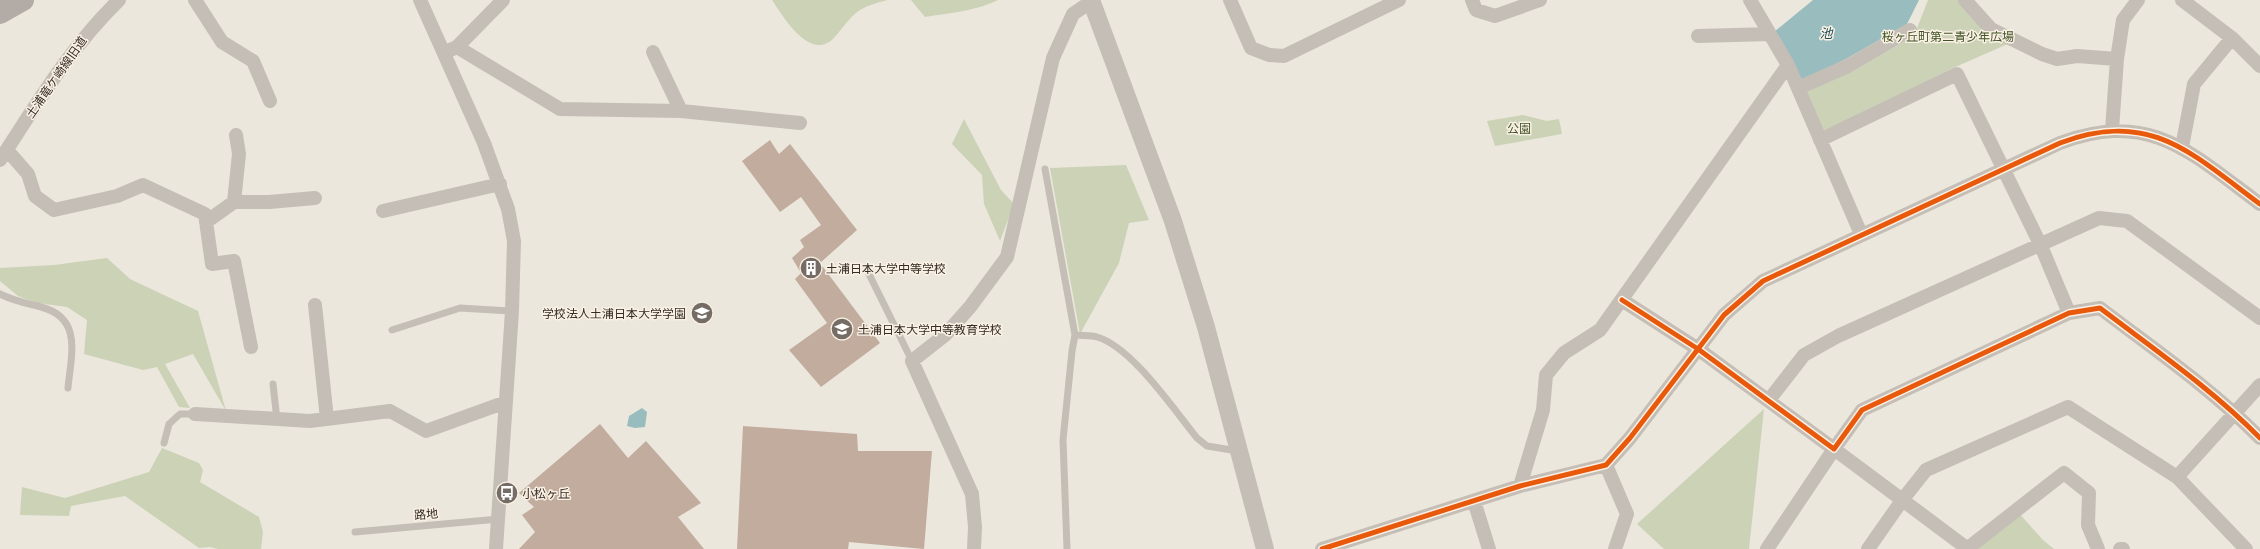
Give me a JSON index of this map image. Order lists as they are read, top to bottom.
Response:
{
  "streets": {
    "street": ["土浦竜ケ崎線旧道"],
    "lane": ["路地"]
  },
  "water": ["池"],
  "parks": ["桜ヶ丘町第二青少年広場", "公園"],
  "places": {
    "building": ["土浦日本大学中等学校"],
    "school or university": ["学校法人土浦日本大学学園", "土浦日本大学中等教育学校"],
    "bus stop": ["小松ヶ丘"]
  }
}
